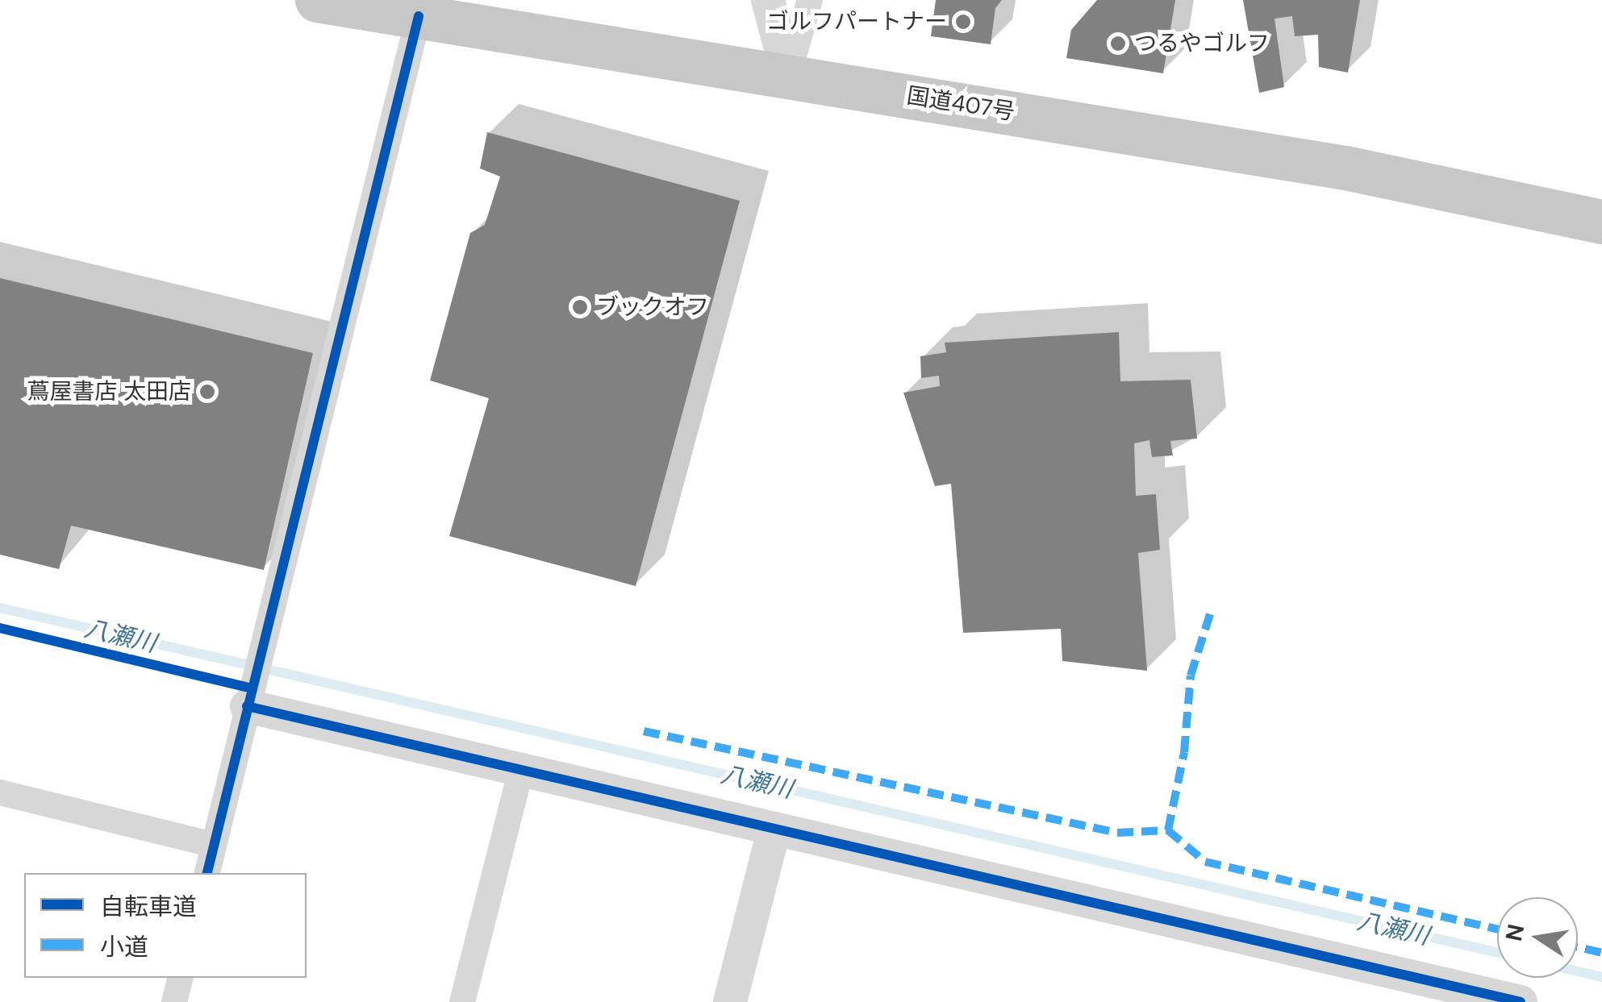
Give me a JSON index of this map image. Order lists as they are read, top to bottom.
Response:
{
  "streets": {
    "highway": ["国道407号"]
  },
  "water": ["八瀬川"],
  "places": [
    "ゴルフパートナー",
    "つるやゴルフ",
    "ブックオフ",
    "蔦屋書店 太田店"
  ],
  "legend": ["自転車道", "小道"],
  "north": "left"
}
